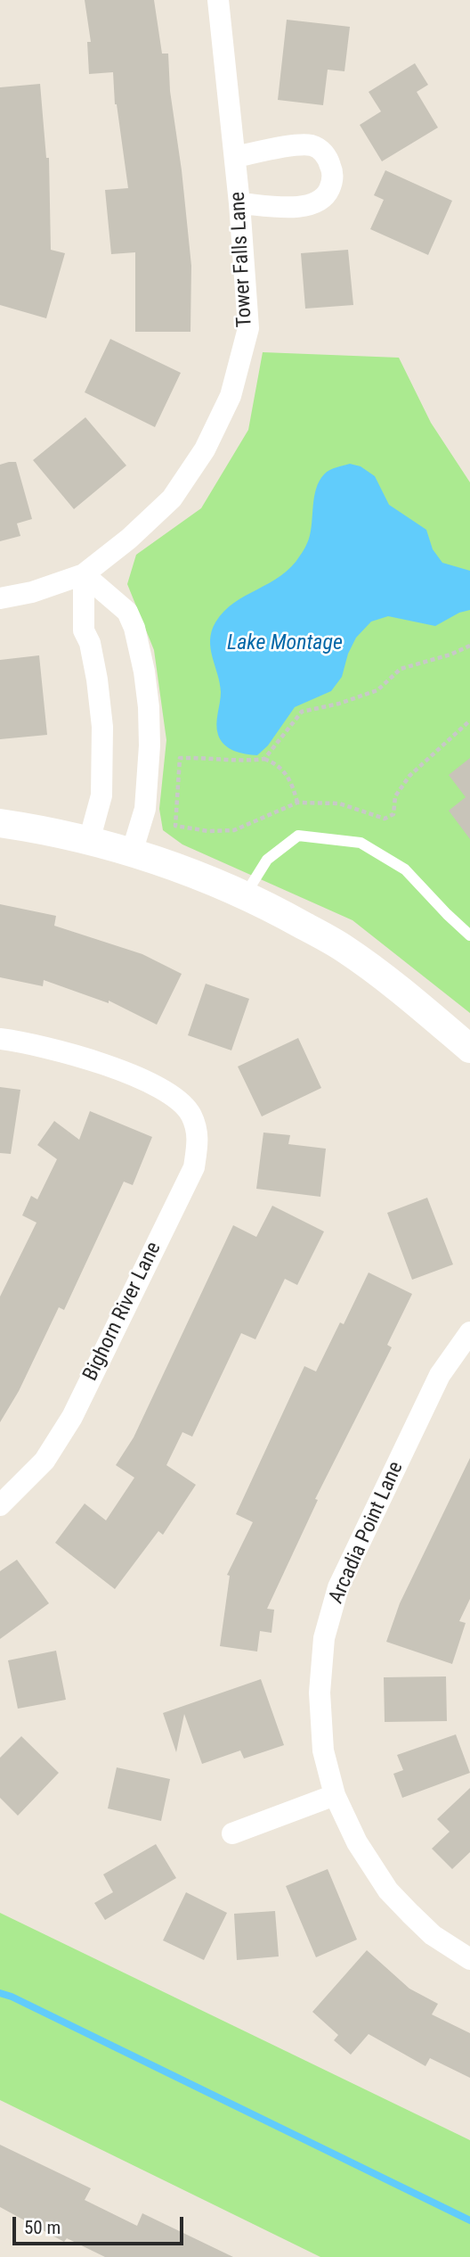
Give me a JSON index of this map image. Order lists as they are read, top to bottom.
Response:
{
  "streets": {
    "street": ["Tower Falls Lane", "Bighorn River Lane", "Arcadia Point Lane"]
  },
  "water": ["Lake Montage"],
  "scale_bar": "50 m"
}
